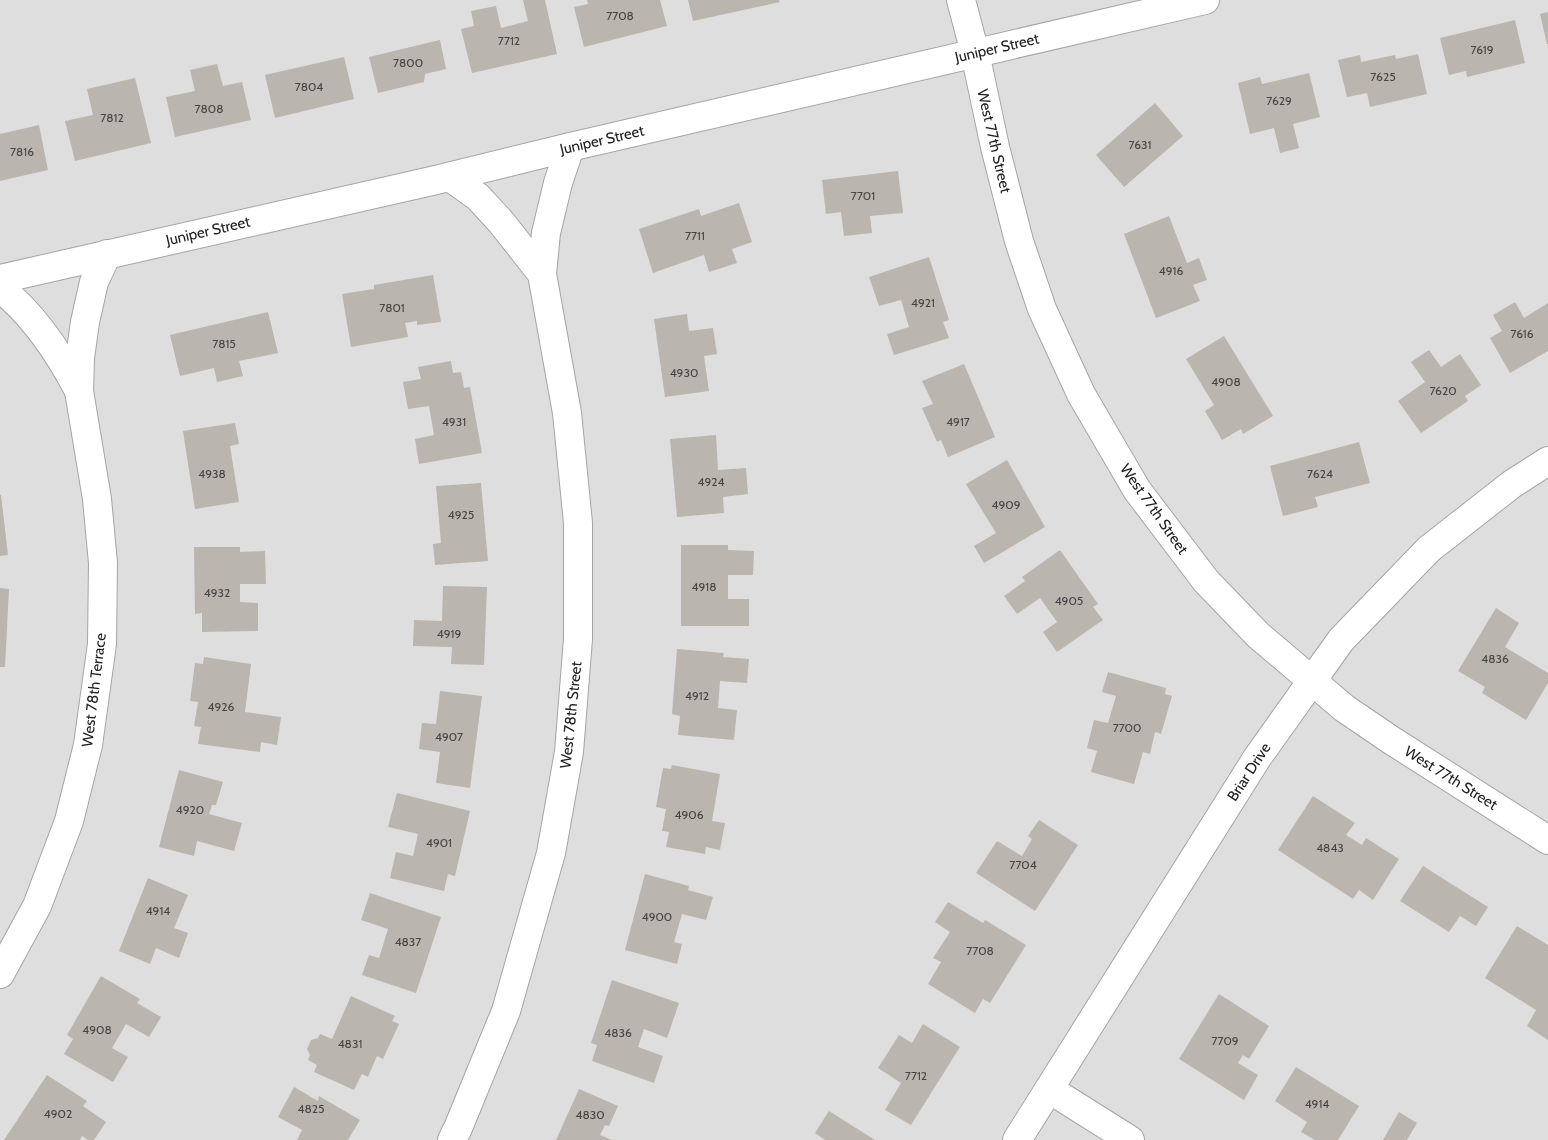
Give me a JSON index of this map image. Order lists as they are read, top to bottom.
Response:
{
  "streets": {
    "street": [
      "Juniper Street",
      "West 77th Street",
      "West 78th Terrace",
      "West 78th Street",
      "Briar Drive"
    ]
  },
  "crossings": [
    ["Juniper Street", "West 77th Street"],
    ["Juniper Street", "West 78th Terrace"],
    ["Juniper Street", "West 78th Street"],
    ["West 77th Street", "Briar Drive"]
  ],
  "house_numbers": [
    "7708",
    "7712",
    "7619",
    "7800",
    "7625",
    "7804",
    "7629",
    "7808",
    "7812",
    "7631",
    "7816",
    "7701",
    "7711",
    "4916",
    "4921",
    "7801",
    "7616",
    "7815",
    "4930",
    "4908",
    "7620",
    "4931",
    "4917",
    "4938",
    "7624",
    "4924",
    "4909",
    "4925",
    "4918",
    "4932",
    "4905",
    "4919",
    "4836",
    "4912",
    "4926",
    "7700",
    "4907",
    "4920",
    "4906",
    "4901",
    "4843",
    "7704",
    "4914",
    "4900",
    "4837",
    "7708",
    "4908",
    "4836",
    "7709",
    "4831",
    "7712",
    "4914",
    "4825",
    "4902",
    "4830"
  ]
}
